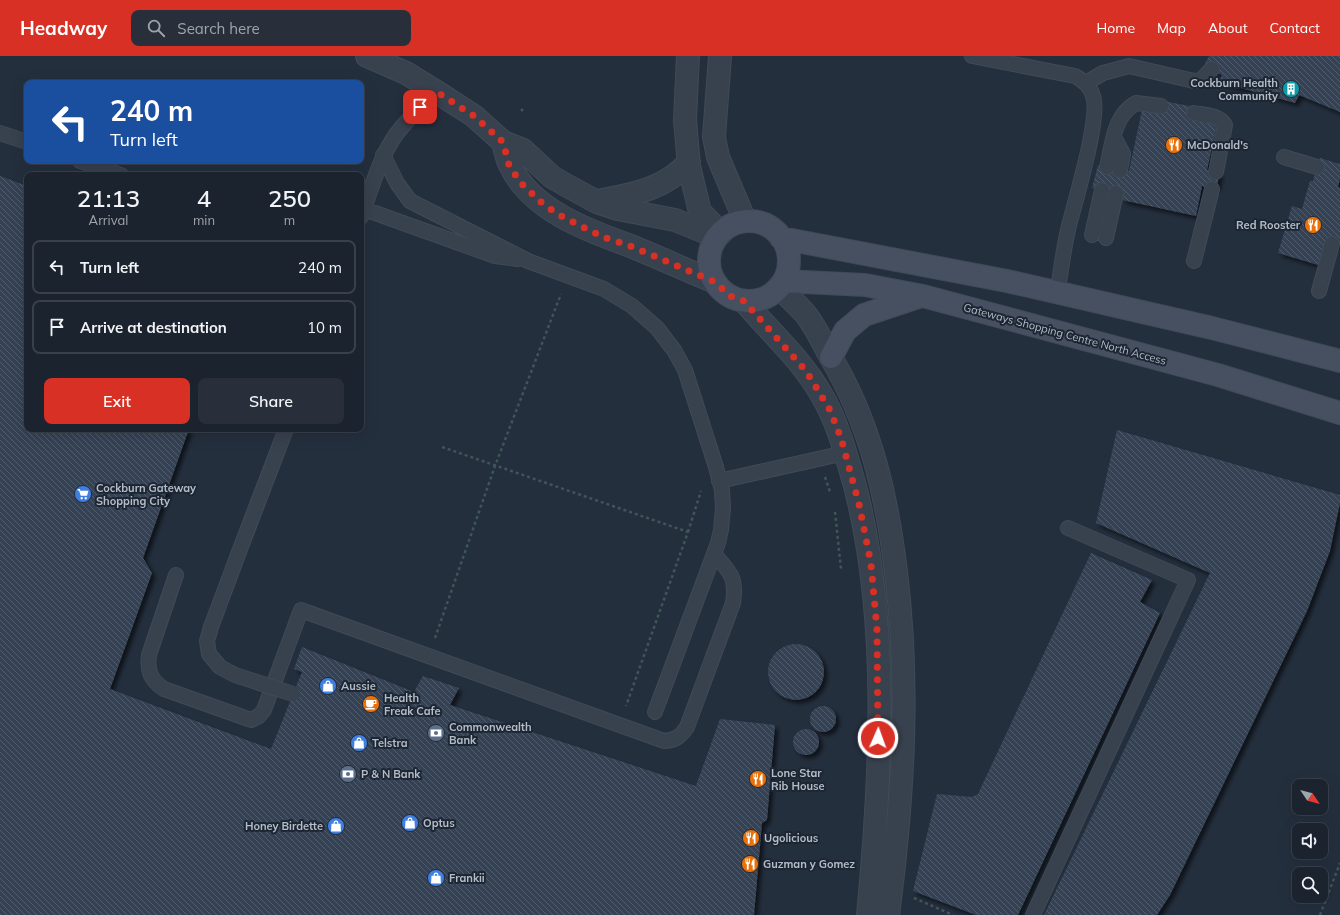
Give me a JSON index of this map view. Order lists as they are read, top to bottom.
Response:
{
  "streets": {
    "street": ["Gateways Shopping Centre North Access"]
  },
  "places": {
    "building": ["Cockburn Health Community"],
    "restaurant": [
      "McDonald's",
      "Red Rooster",
      "Lone Star Rib House",
      "Ugolicious",
      "Guzman y Gomez"
    ],
    "supermarket": ["Cockburn Gateway Shopping City"],
    "shop": [
      "Aussie",
      "Telstra",
      "Optus",
      "Honey Birdette",
      "Frankii"
    ],
    "cafe": ["Health Freak Cafe"],
    "bank": ["Commonwealth Bank", "P & N Bank"]
  },
  "north": "bottom right",
  "page": {
    "header": "Headway",
    "search": "Search here",
    "nav": [
      "Home",
      "Map",
      "About",
      "Contact"
    ],
    "turn": ["240 m", "Turn left"],
    "eta": [
      "21:13",
      "Arrival",
      "4",
      "min",
      "250",
      "m"
    ],
    "list": [
      {
        "name": "Turn left",
        "value": "240 m"
      },
      {
        "name": "Arrive at destination",
        "value": "10 m"
      }
    ],
    "buttons": ["Exit", "Share"]
  }
}
